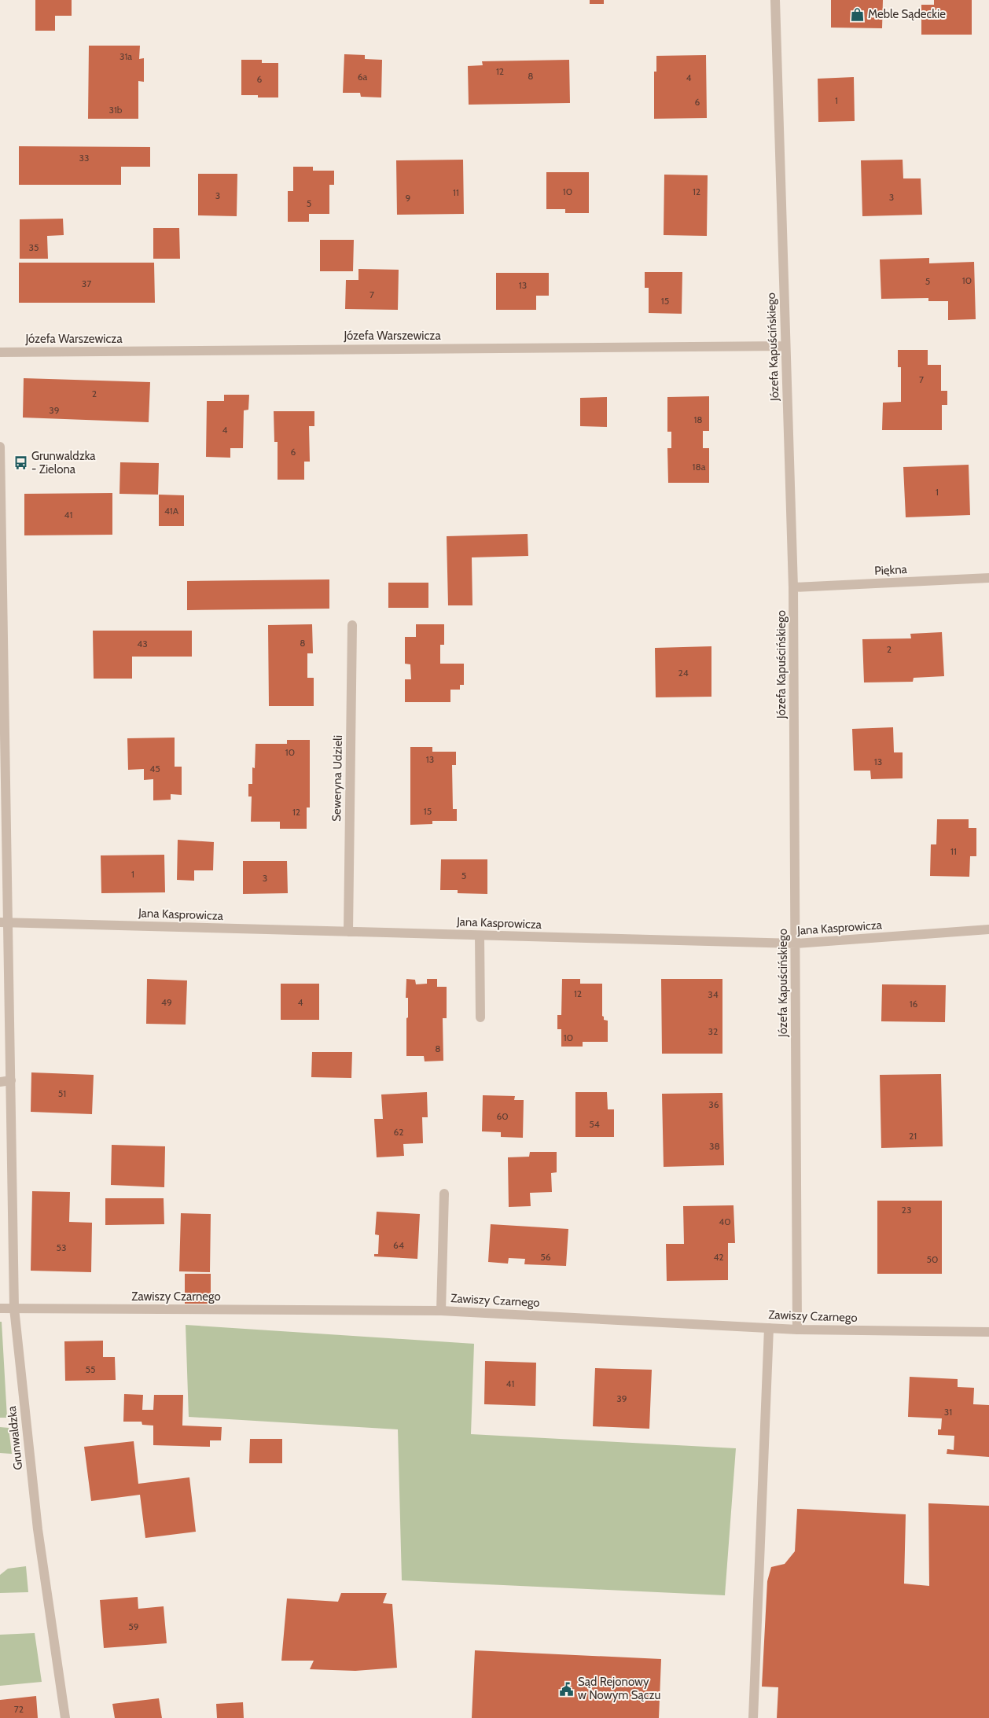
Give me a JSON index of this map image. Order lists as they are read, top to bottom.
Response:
{
  "streets": {
    "street": [
      "Józefa Warszewicza",
      "Józefa Kapuścińskiego",
      "Piękna",
      "Seweryna Udzieli",
      "Jana Kasprowicza",
      "Zawiszy Czarnego",
      "Grunwaldzka"
    ]
  },
  "crossings": [
    ["Józefa Warszewicza", "Józefa Kapuścińskiego"],
    ["Józefa Kapuścińskiego", "Piękna"],
    ["Józefa Kapuścińskiego", "Jana Kasprowicza"],
    ["Józefa Kapuścińskiego", "Zawiszy Czarnego"],
    ["Seweryna Udzieli", "Jana Kasprowicza"],
    ["Jana Kasprowicza", "Grunwaldzka"],
    ["Zawiszy Czarnego", "Grunwaldzka"]
  ],
  "places": {
    "shop": ["Meble Sądeckie"],
    "bus stop": ["Grunwaldzka - Zielona"],
    "public building": ["Sąd Rejonowy w Nowym Sączu"]
  },
  "house_numbers": [
    "31a",
    "12",
    "8",
    "6a",
    "4",
    "6",
    "1",
    "6",
    "31b",
    "33",
    "10",
    "12",
    "11",
    "3",
    "3",
    "9",
    "5",
    "35",
    "10",
    "5",
    "37",
    "13",
    "7",
    "15",
    "7",
    "2",
    "39",
    "18",
    "4",
    "6",
    "18a",
    "1",
    "41A",
    "41",
    "8",
    "43",
    "2",
    "24",
    "10",
    "13",
    "13",
    "45",
    "15",
    "12",
    "11",
    "1",
    "5",
    "3",
    "12",
    "34",
    "49",
    "4",
    "16",
    "32",
    "10",
    "8",
    "51",
    "36",
    "60",
    "54",
    "62",
    "21",
    "38",
    "23",
    "40",
    "64",
    "53",
    "56",
    "42",
    "50",
    "55",
    "41",
    "39",
    "31",
    "59",
    "72"
  ]
}
